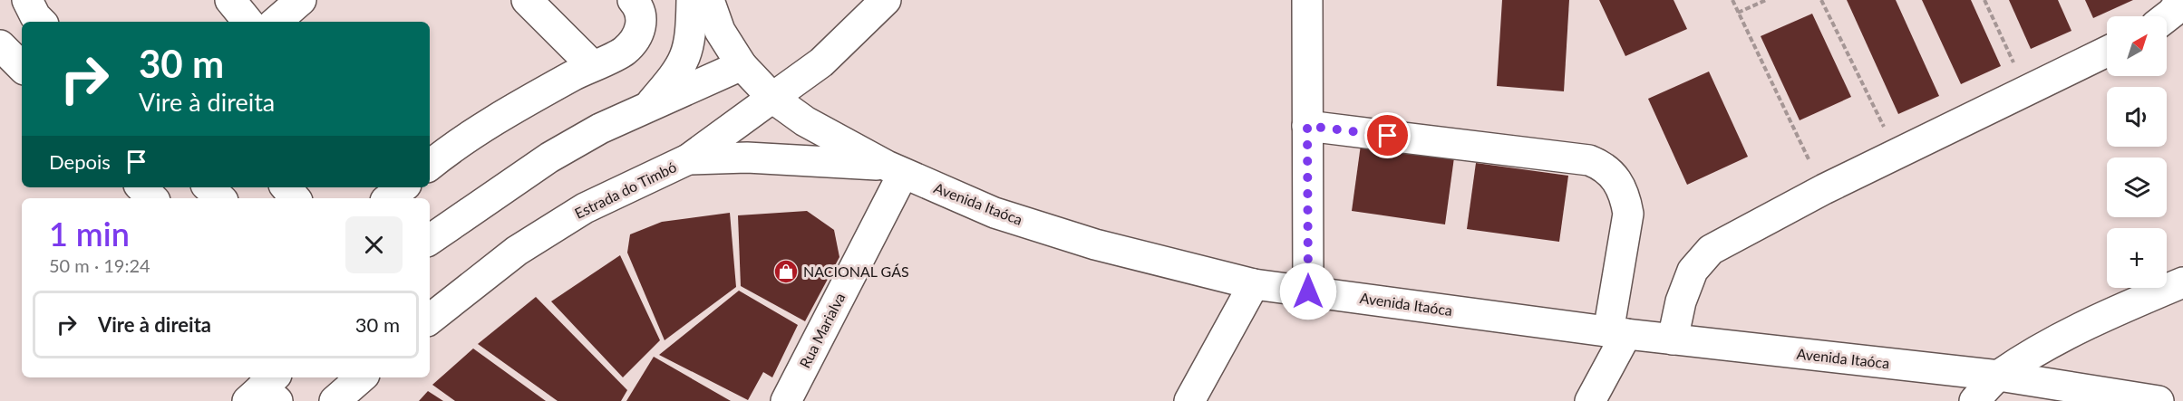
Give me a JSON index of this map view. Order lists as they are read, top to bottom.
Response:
{
  "streets": {
    "main road": ["Estrada do Timbó", "Avenida Itaóca", "Rua Marialva"]
  },
  "crossings": [
    ["Estrada do Timbó", "Avenida Itaóca"],
    ["Avenida Itaóca", "Rua Marialva"]
  ],
  "places": {
    "shop": ["NACIONAL GÁS"]
  },
  "north": "top right",
  "page": {
    "map_buttons": "+",
    "turn": ["30 m", "Vire à direita"],
    "then": "Depois",
    "heading": ["1 min", "50 m · 19:24"],
    "list": [
      {
        "name": "Vire à direita",
        "value": "30 m"
      }
    ]
  }
}
